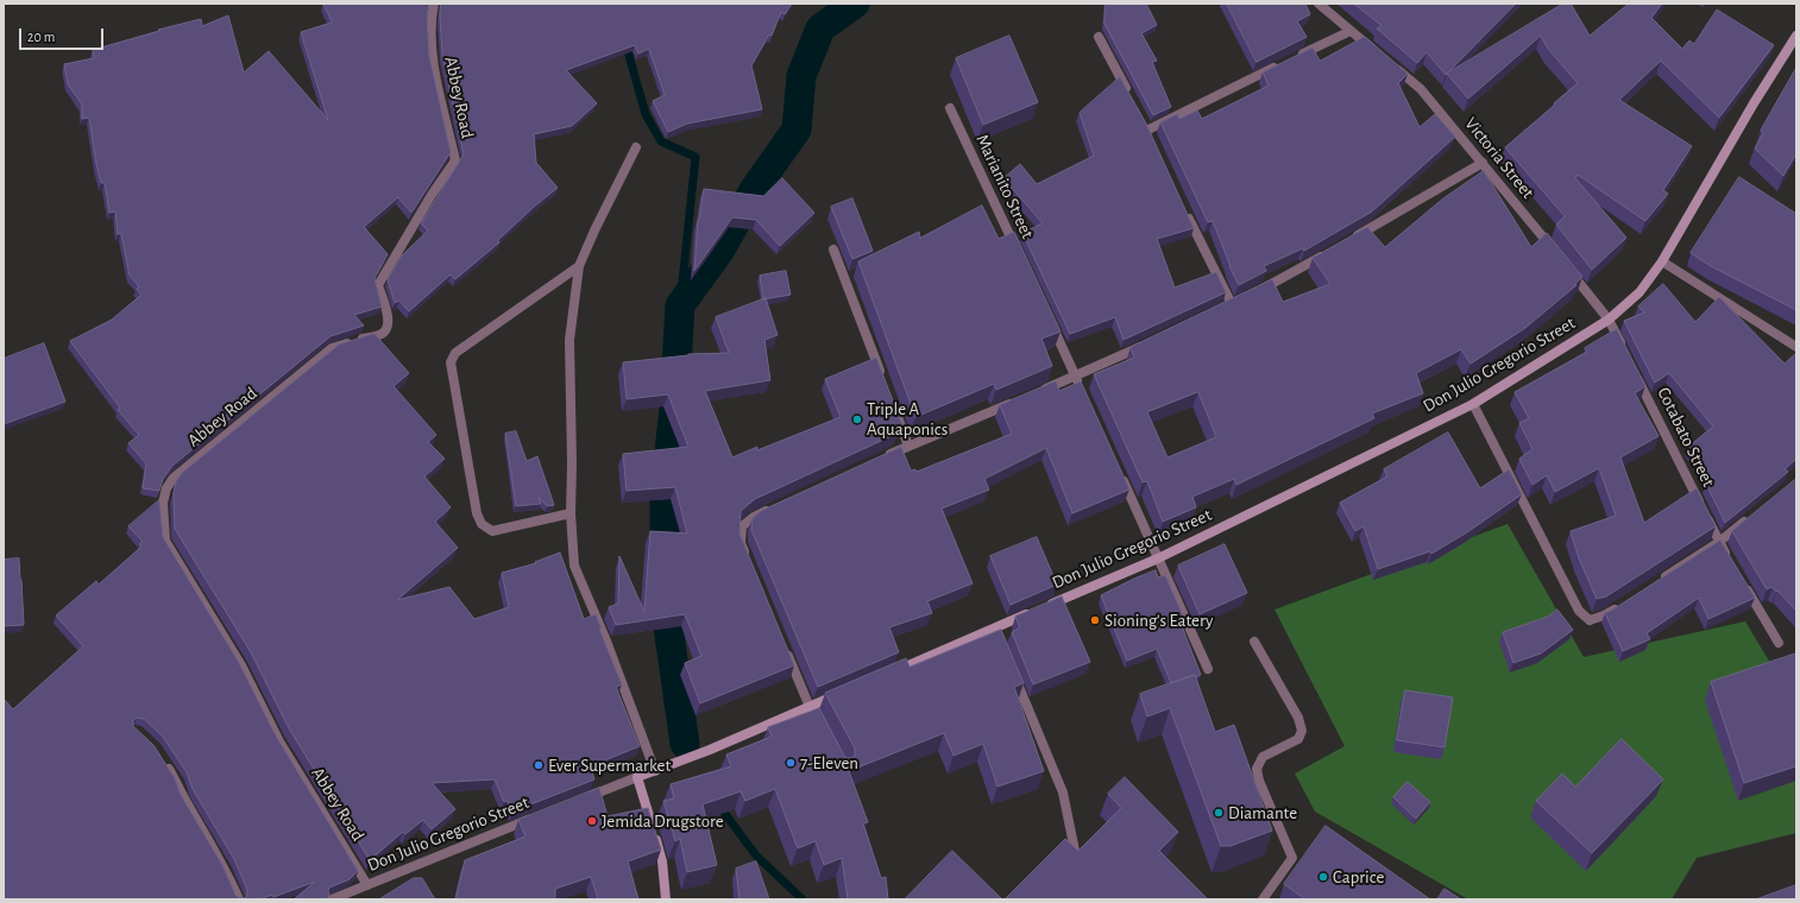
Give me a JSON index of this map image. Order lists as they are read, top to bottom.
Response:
{
  "streets": {
    "street": [
      "Abbey Road",
      "Victoria Street",
      "Marianito Street",
      "Don Julio Gregorio Street",
      "Cotabato Street"
    ]
  },
  "crossings": [
    ["Abbey Road", "Don Julio Gregorio Street"],
    ["Victoria Street", "Don Julio Gregorio Street"]
  ],
  "places": [
    "Triple A Aquaponics",
    "Sioning's Eatery",
    "7-Eleven",
    "Ever Supermarket",
    "Diamante",
    "Jemida Drugstore",
    "Caprice"
  ],
  "scale_bar": "20 m"
}
